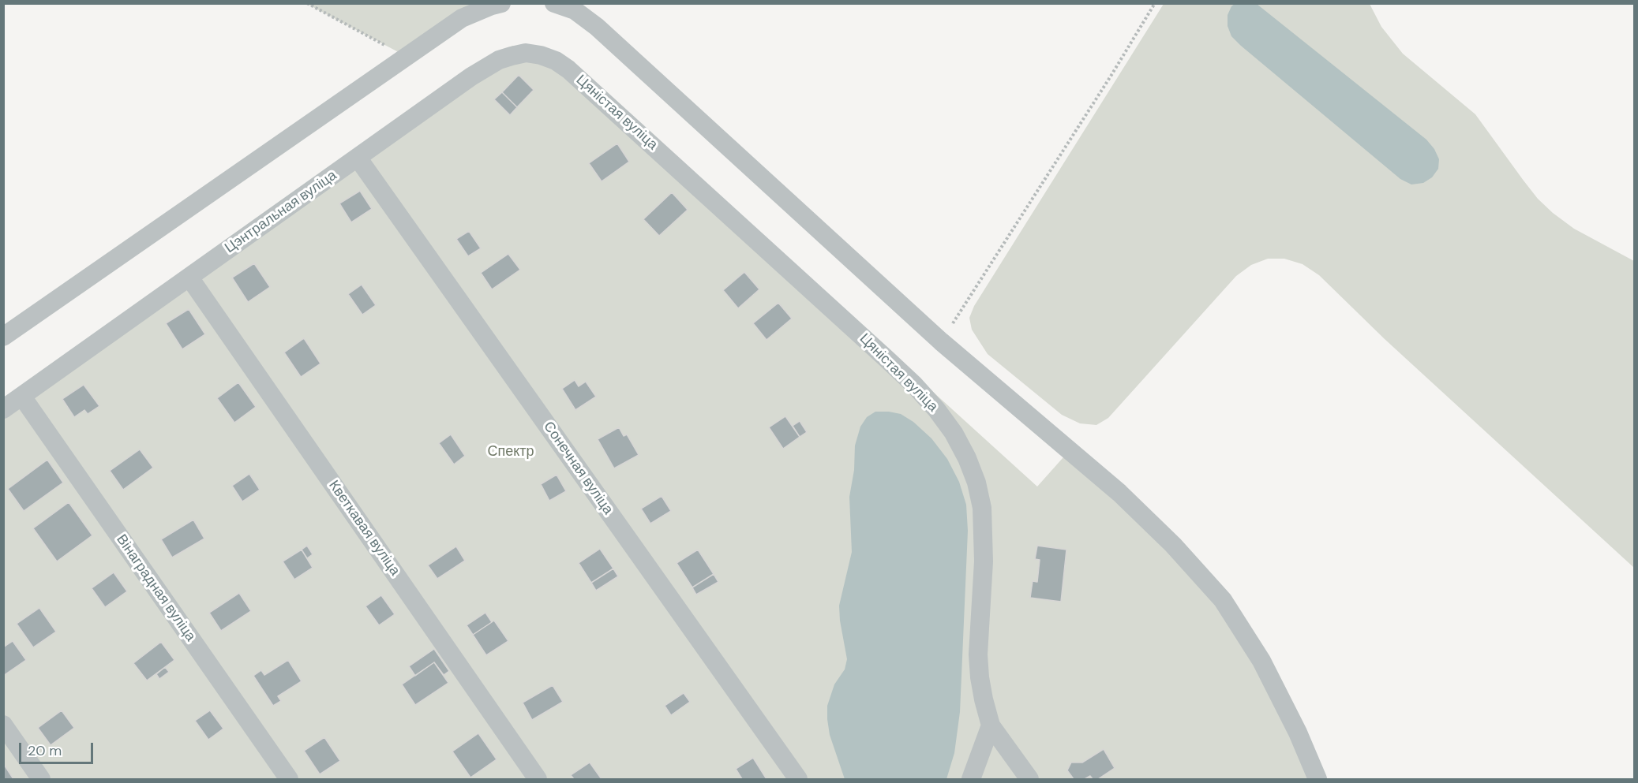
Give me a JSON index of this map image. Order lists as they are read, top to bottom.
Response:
{
  "streets": {
    "street": [
      "Цяністая вуліца",
      "Цэнтральная вуліца",
      "Сонечная вуліца",
      "Кветкавая вуліца",
      "Вінаградная вуліца"
    ]
  },
  "crossings": [
    ["Цяністая вуліца", "Цэнтральная вуліца"],
    ["Цэнтральная вуліца", "Сонечная вуліца"],
    ["Цэнтральная вуліца", "Кветкавая вуліца"],
    ["Цэнтральная вуліца", "Вінаградная вуліца"]
  ],
  "parks": ["Спектр"],
  "scale_bar": "20 m"
}
